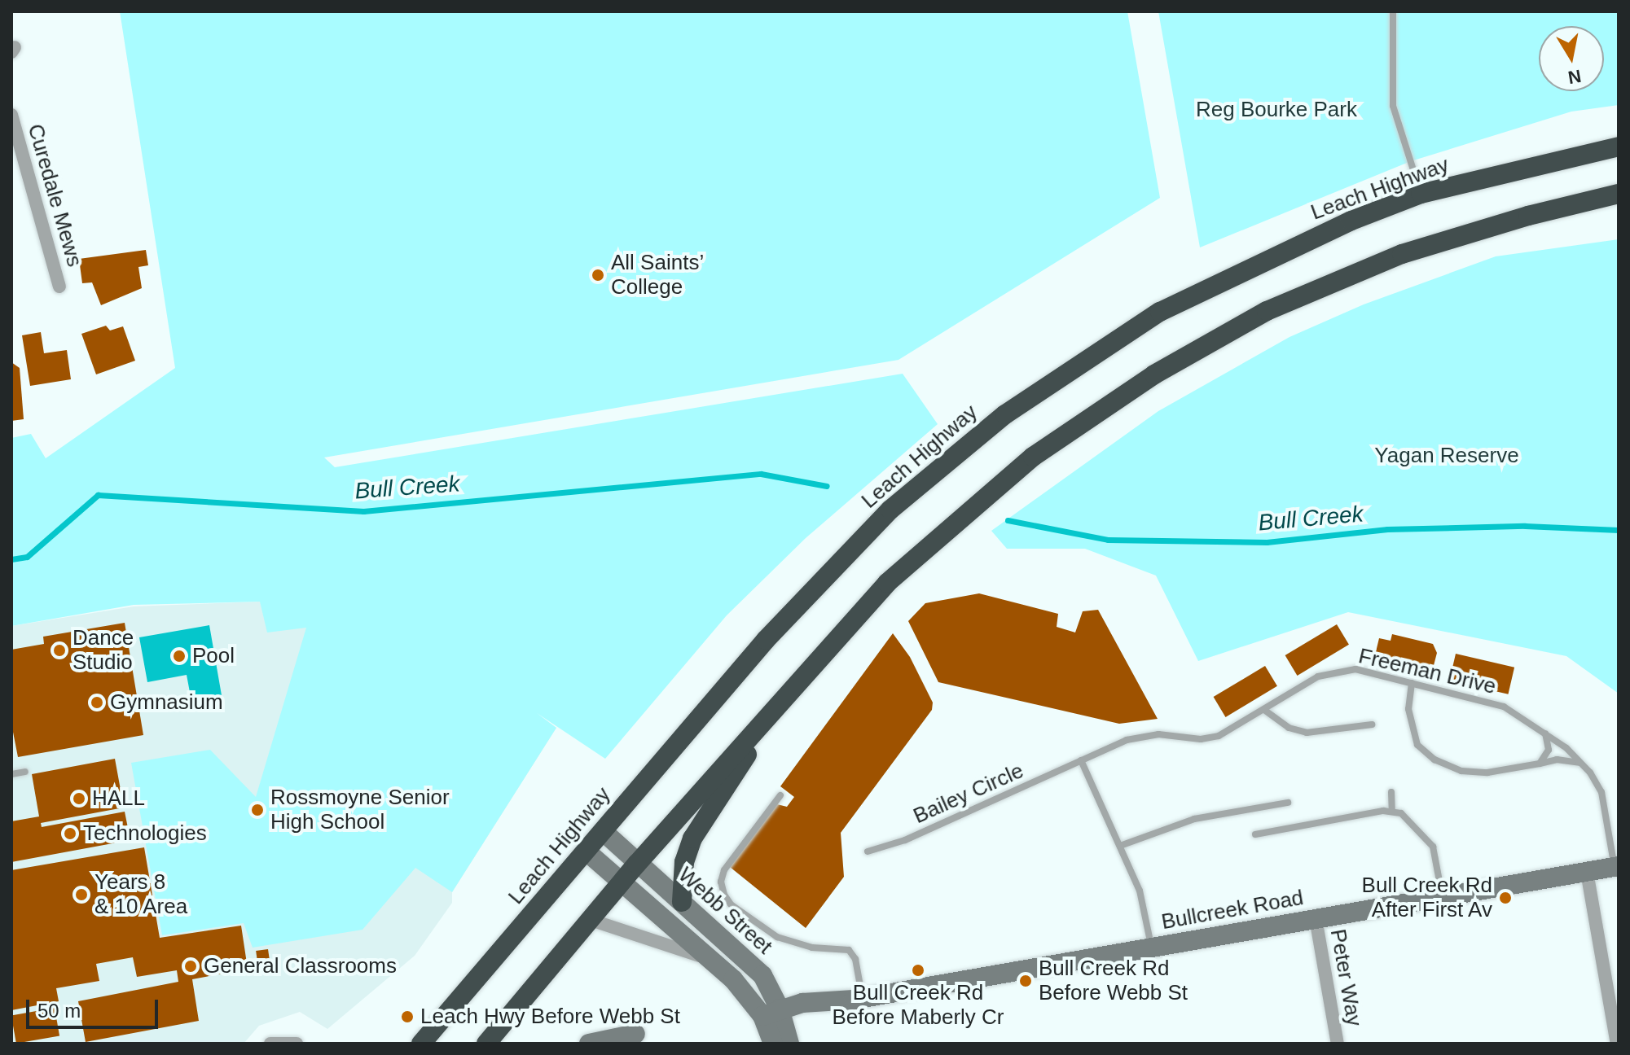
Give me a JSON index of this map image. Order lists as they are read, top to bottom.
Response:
{
  "streets": {
    "highway": ["Leach Highway"],
    "street": [
      "Curedale Mews",
      "Bullcreek Road",
      "Webb Street",
      "Peter Way"
    ],
    "lane": ["Freeman Drive", "Bailey Circle"]
  },
  "crossings": [
    ["Leach Highway", "Webb Street"],
    ["Freeman Drive", "Bailey Circle"],
    ["Freeman Drive", "Bullcreek Road"],
    ["Bullcreek Road", "Webb Street"],
    ["Bullcreek Road", "Peter Way"]
  ],
  "water": ["Bull Creek"],
  "parks": ["Reg Bourke Park", "Yagan Reserve"],
  "places": [
    "All Saints’ College",
    "Dance Studio",
    "Pool",
    "Gymnasium",
    "HALL",
    "Rossmoyne Senior High School",
    "Technologies",
    "Years 8 & 10 Area",
    "Bull Creek Rd After First Av",
    "General Classrooms",
    "Bull Creek Rd Before Maberly Cr",
    "Bull Creek Rd Before Webb St",
    "Leach Hwy Before Webb St"
  ],
  "scale_bar": "50 m",
  "north": "bottom"
}
